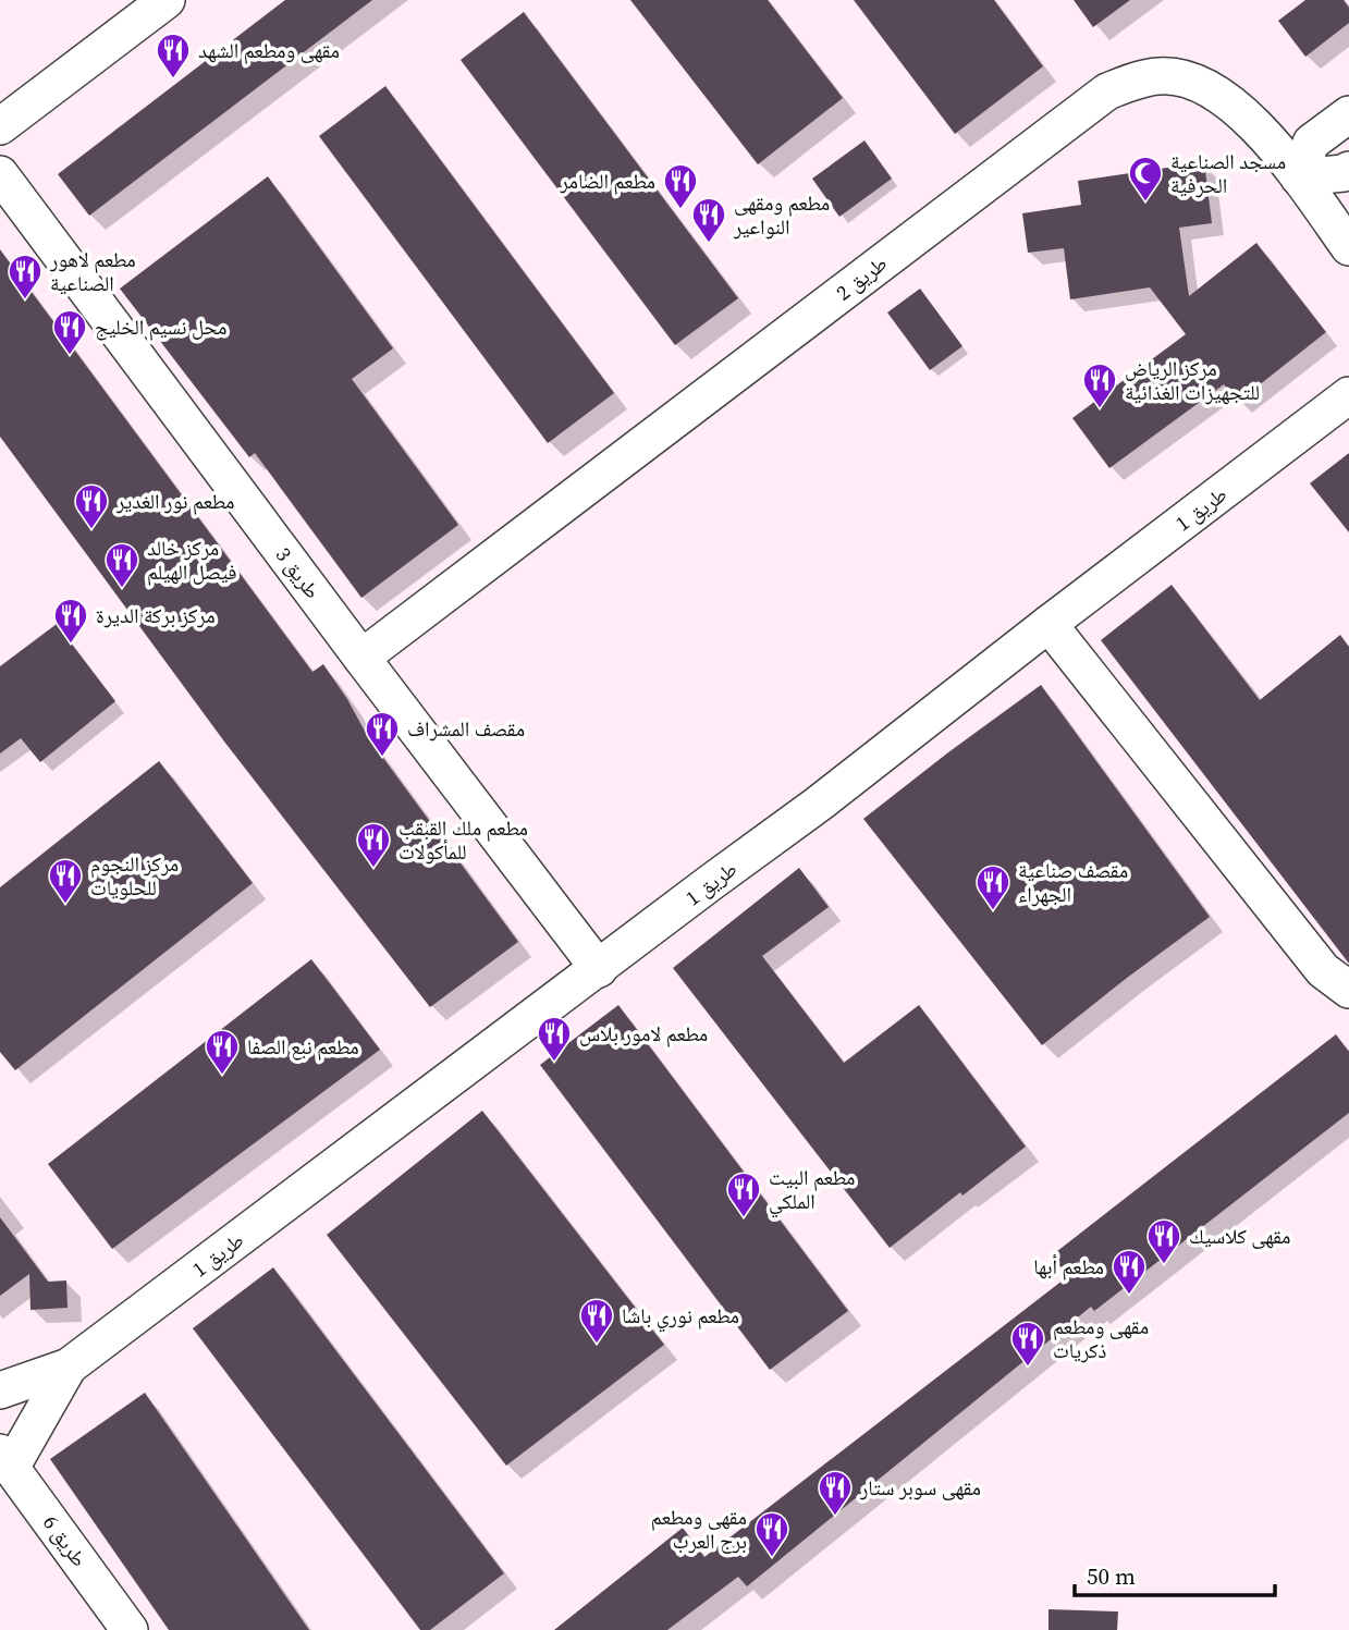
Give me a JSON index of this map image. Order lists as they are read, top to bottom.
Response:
{
  "streets": {
    "street": [
      "طريق 2",
      "طريق 1",
      "طريق 3",
      "طريق 6"
    ]
  },
  "crossings": [
    ["طريق 2", "طريق 3"],
    ["طريق 1", "طريق 3"],
    ["طريق 1", "طريق 6"]
  ],
  "places": {
    "restaurant": [
      "مقهى ومطعم الشهد",
      "مطعم الضامر",
      "مطعم ومقهى النواعير",
      "مطعم لاهور الصناعية",
      "محل نسيم الخليج",
      "مركز الرياض للتجهيزات الغذائية",
      "مطعم نور الغدير",
      "مركز خالد فيصل الهيلم",
      "مركز بركة الديرة",
      "مقصف المشراف",
      "مطعم ملك القبقب للمأكولات",
      "مركز النجوم للحلويات",
      "مقصف صناعية الجهراء",
      "مطعم لامور بلاس",
      "مطعم نبع الصفا",
      "مطعم البيت الملكي",
      "مقهى كلاسيك",
      "مطعم أبها",
      "مطعم نوري باشا",
      "مقهى ومطعم ذكريات",
      "مقهى سوبر ستار",
      "مقهى ومطعم برج العرب"
    ],
    "mosque": ["مسجد الصناعية الحرفية"]
  },
  "scale_bar": "50 m"
}
